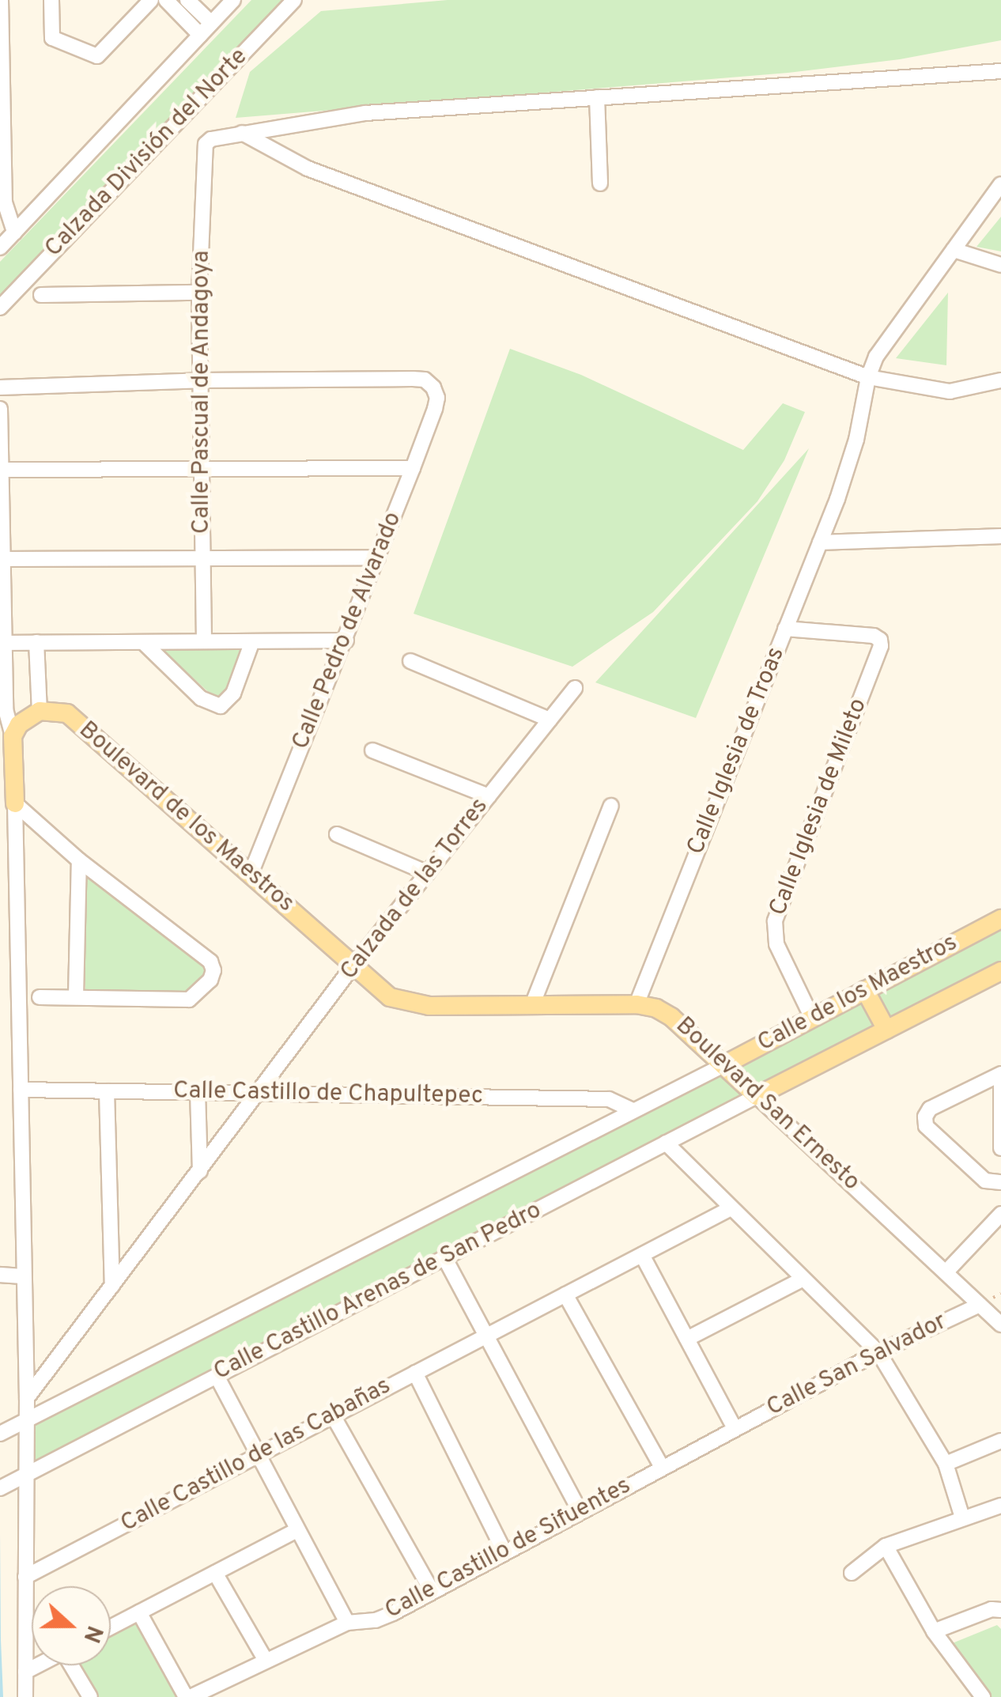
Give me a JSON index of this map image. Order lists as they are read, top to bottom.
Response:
{
  "streets": {
    "main road": ["Boulevard de los Maestros", "Calle de los Maestros", "Boulevard San Ernesto"],
    "street": [
      "Calzada División del Norte",
      "Calle Pascual de Andagoya",
      "Calle Pedro de Alvarado",
      "Calle Iglesia de Troas",
      "Calle Iglesia de Mileto",
      "Calzada de las Torres",
      "Calle Castillo de Chapultepec",
      "Calle Castillo Arenas de San Pedro",
      "Calle San Salvador",
      "Calle Castillo de las Cabañas",
      "Calle Castillo de Sifuentes"
    ]
  },
  "crossings": [
    ["Calle Pascual de Andagoya", "Calle Pedro de Alvarado"],
    ["Calle Pedro de Alvarado", "Boulevard de los Maestros"],
    ["Calle Iglesia de Troas", "Calle Iglesia de Mileto"],
    ["Calle Iglesia de Troas", "Boulevard San Ernesto"],
    ["Calle Iglesia de Mileto", "Calle de los Maestros"],
    ["Boulevard de los Maestros", "Calzada de las Torres"],
    ["Boulevard de los Maestros", "Boulevard San Ernesto"],
    ["Calzada de las Torres", "Calle Castillo de Chapultepec"],
    ["Calzada de las Torres", "Boulevard San Ernesto"],
    ["Calle de los Maestros", "Boulevard San Ernesto"],
    ["Calle de los Maestros", "Calle Castillo Arenas de San Pedro"],
    ["Calle Castillo de Chapultepec", "Calle Castillo Arenas de San Pedro"],
    ["Boulevard San Ernesto", "Calle Castillo Arenas de San Pedro"],
    ["Boulevard San Ernesto", "Calle San Salvador"],
    ["Calle San Salvador", "Calle Castillo de Sifuentes"]
  ],
  "north": "right"
}
